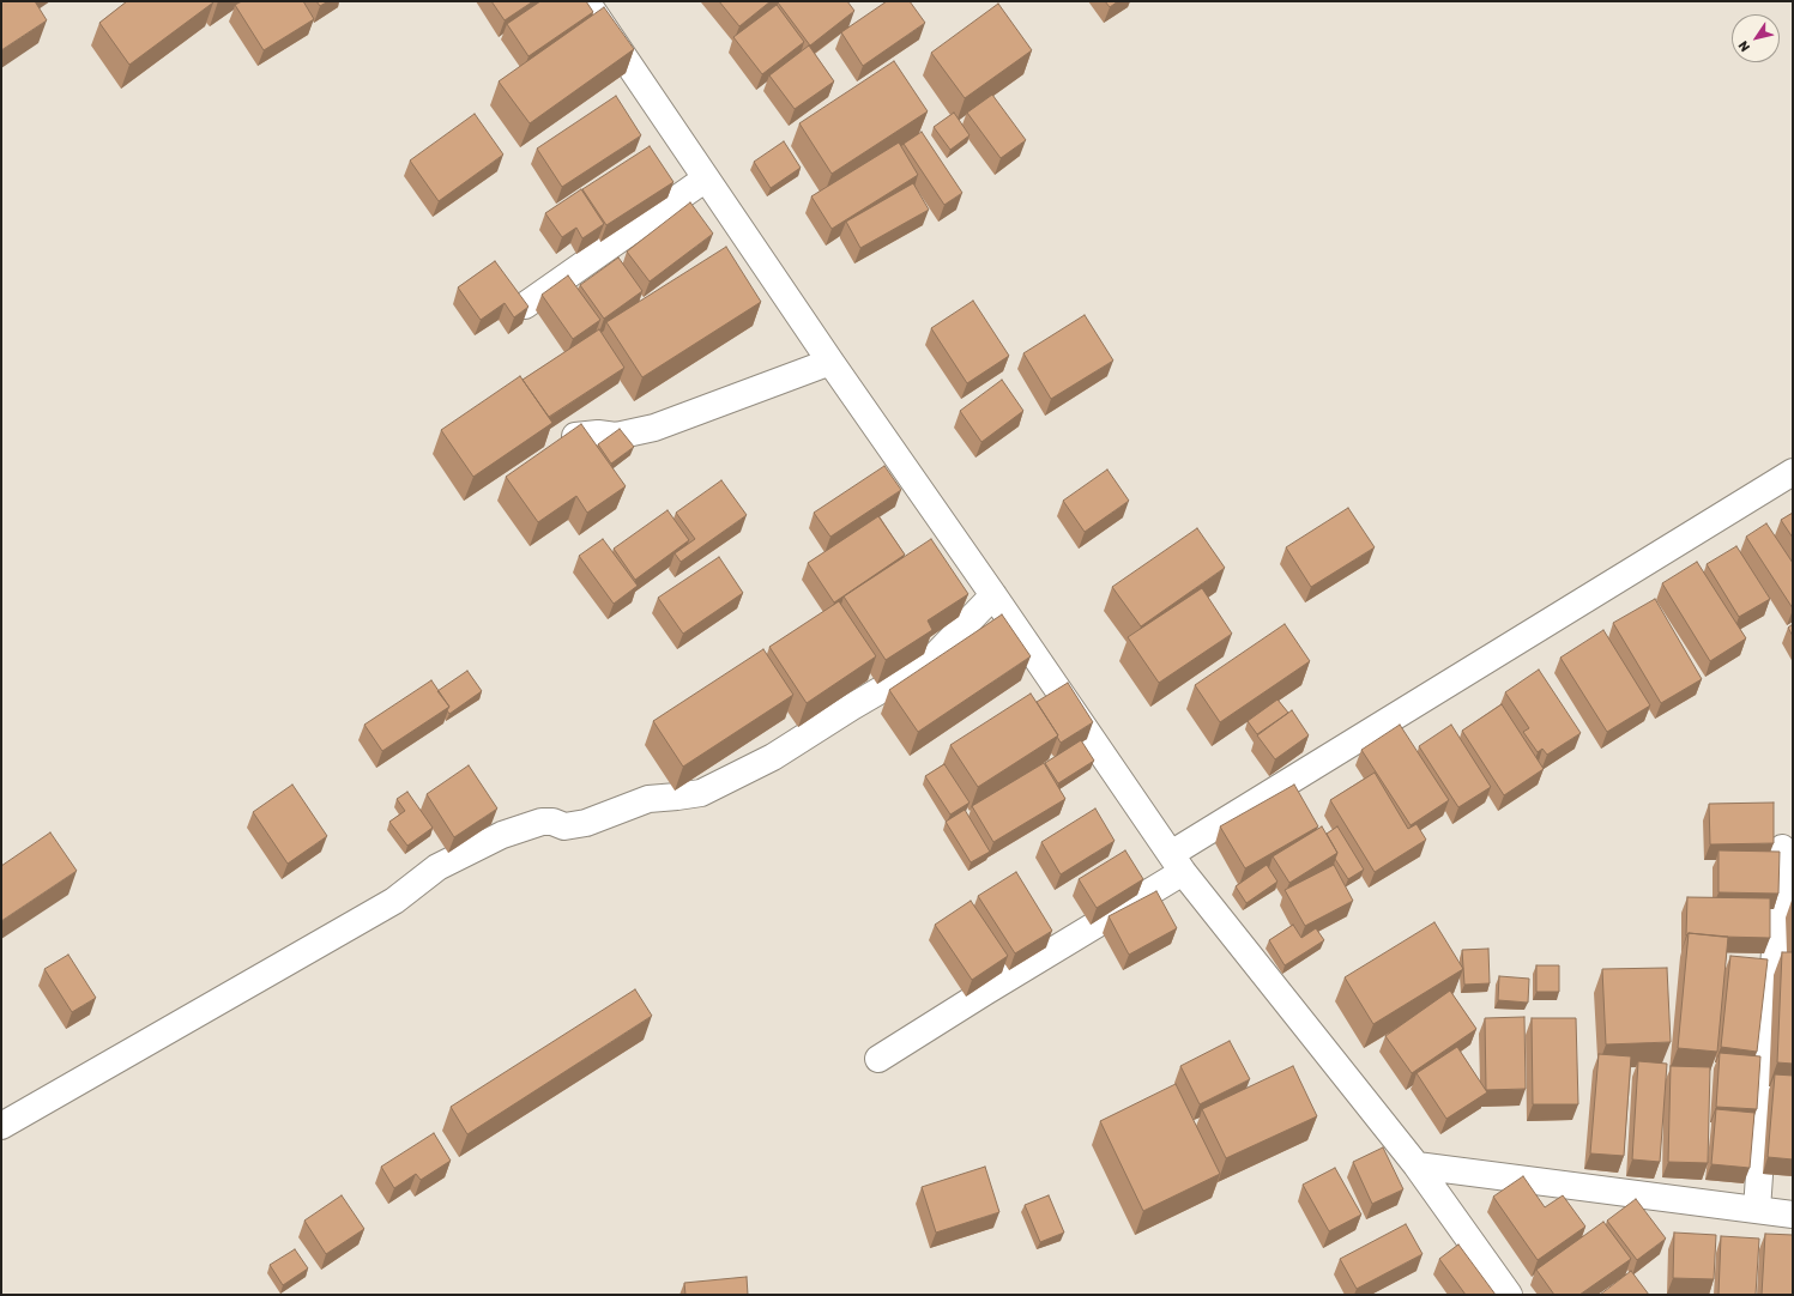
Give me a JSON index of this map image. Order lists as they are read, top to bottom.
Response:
{
  "north": "bottom left"
}
